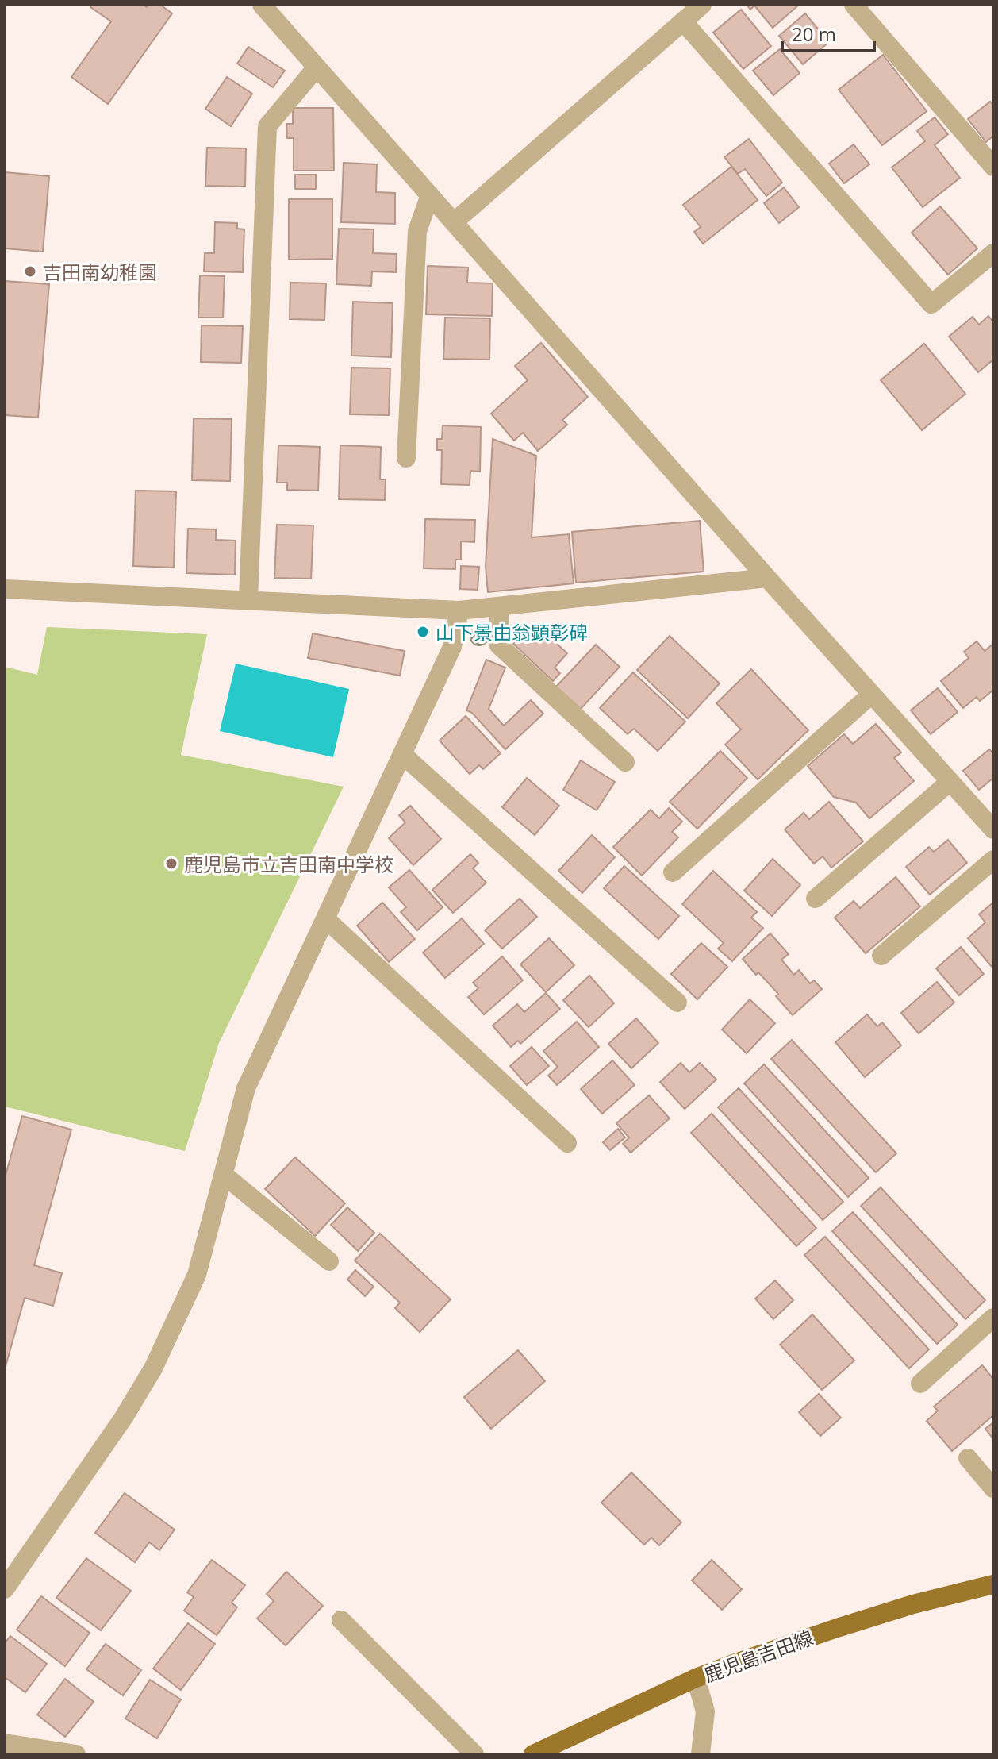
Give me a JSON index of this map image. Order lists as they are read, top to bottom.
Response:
{
  "streets": {
    "main road": ["鹿児島吉田線"]
  },
  "places": ["吉田南幼稚園", "山下景由翁顕彰碑", "鹿児島市立吉田南中学校"],
  "scale_bar": "20 m"
}
